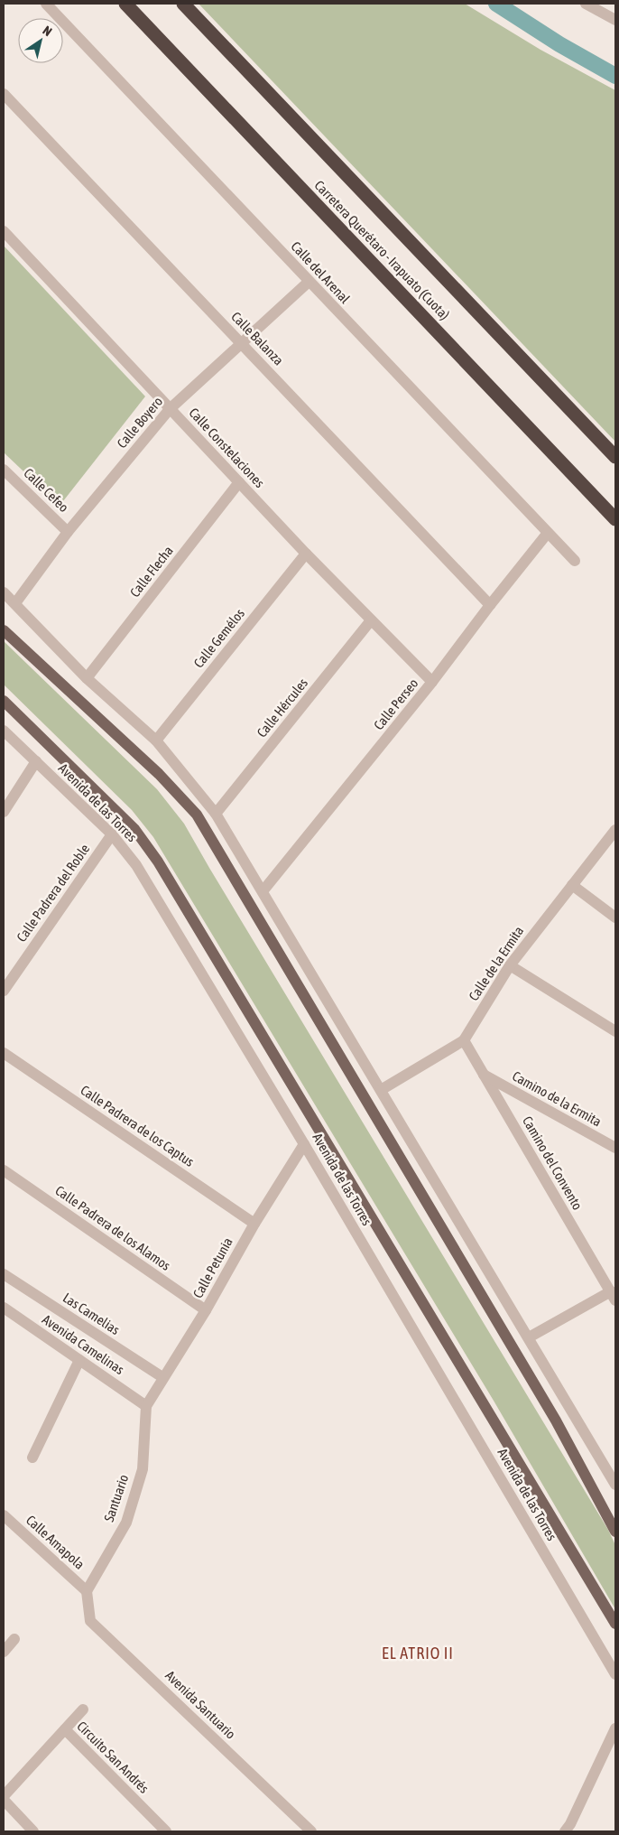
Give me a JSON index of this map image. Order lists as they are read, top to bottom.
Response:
{
  "streets": {
    "highway": ["Carretera Querétaro - Irapuato (Cuota)"],
    "main road": ["Avenida de las Torres"],
    "street": [
      "Calle del Arenal",
      "Calle Balanza",
      "Calle Boyero",
      "Calle Constelaciones",
      "Calle Cefeo",
      "Calle Flecha",
      "Calle Gemélos",
      "Calle Perseo",
      "Calle Hércules",
      "Calle Padrera del Roble",
      "Calle de la Ermita",
      "Camino de la Ermita",
      "Calle Padrera de los Captus",
      "Camino del Convento",
      "Calle Padrera de los Alamos",
      "Calle Petunia",
      "Las Camelias",
      "Avenida Camelinas",
      "Santuario",
      "Calle Amapola",
      "Avenida Santuario",
      "Circuito San Andrés"
    ]
  },
  "crossings": [
    ["Calle del Arenal", "Calle Boyero"],
    ["Calle del Arenal", "Calle Perseo"],
    ["Calle Balanza", "Calle Boyero"],
    ["Calle Balanza", "Calle Perseo"],
    ["Calle Boyero", "Calle Constelaciones"],
    ["Calle Boyero", "Calle Cefeo"],
    ["Calle Constelaciones", "Calle Flecha"],
    ["Calle Constelaciones", "Calle Gemélos"],
    ["Calle Constelaciones", "Calle Perseo"],
    ["Calle Constelaciones", "Calle Hércules"],
    ["Avenida de las Torres", "Calle Padrera del Roble"],
    ["Avenida de las Torres", "Calle Petunia"],
    ["Calle de la Ermita", "Camino del Convento"],
    ["Camino de la Ermita", "Camino del Convento"],
    ["Calle Padrera de los Captus", "Calle Petunia"],
    ["Calle Padrera de los Alamos", "Calle Petunia"],
    ["Calle Petunia", "Las Camelias"],
    ["Calle Petunia", "Avenida Camelinas"],
    ["Calle Petunia", "Santuario"],
    ["Avenida Camelinas", "Santuario"],
    ["Santuario", "Calle Amapola"],
    ["Santuario", "Avenida Santuario"],
    ["Calle Amapola", "Avenida Santuario"]
  ],
  "districts": ["EL ATRIO II"],
  "north": "top right"
}
